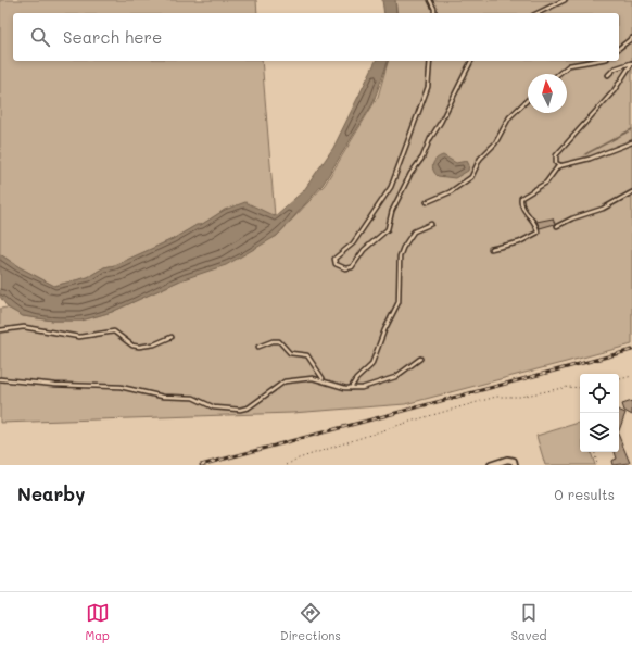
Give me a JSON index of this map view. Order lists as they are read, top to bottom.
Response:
{
  "north": "top",
  "page": {
    "search": "Search here",
    "heading": ["Nearby", "0 results"],
    "nav": ["Map", "Directions", "Saved"]
  }
}
